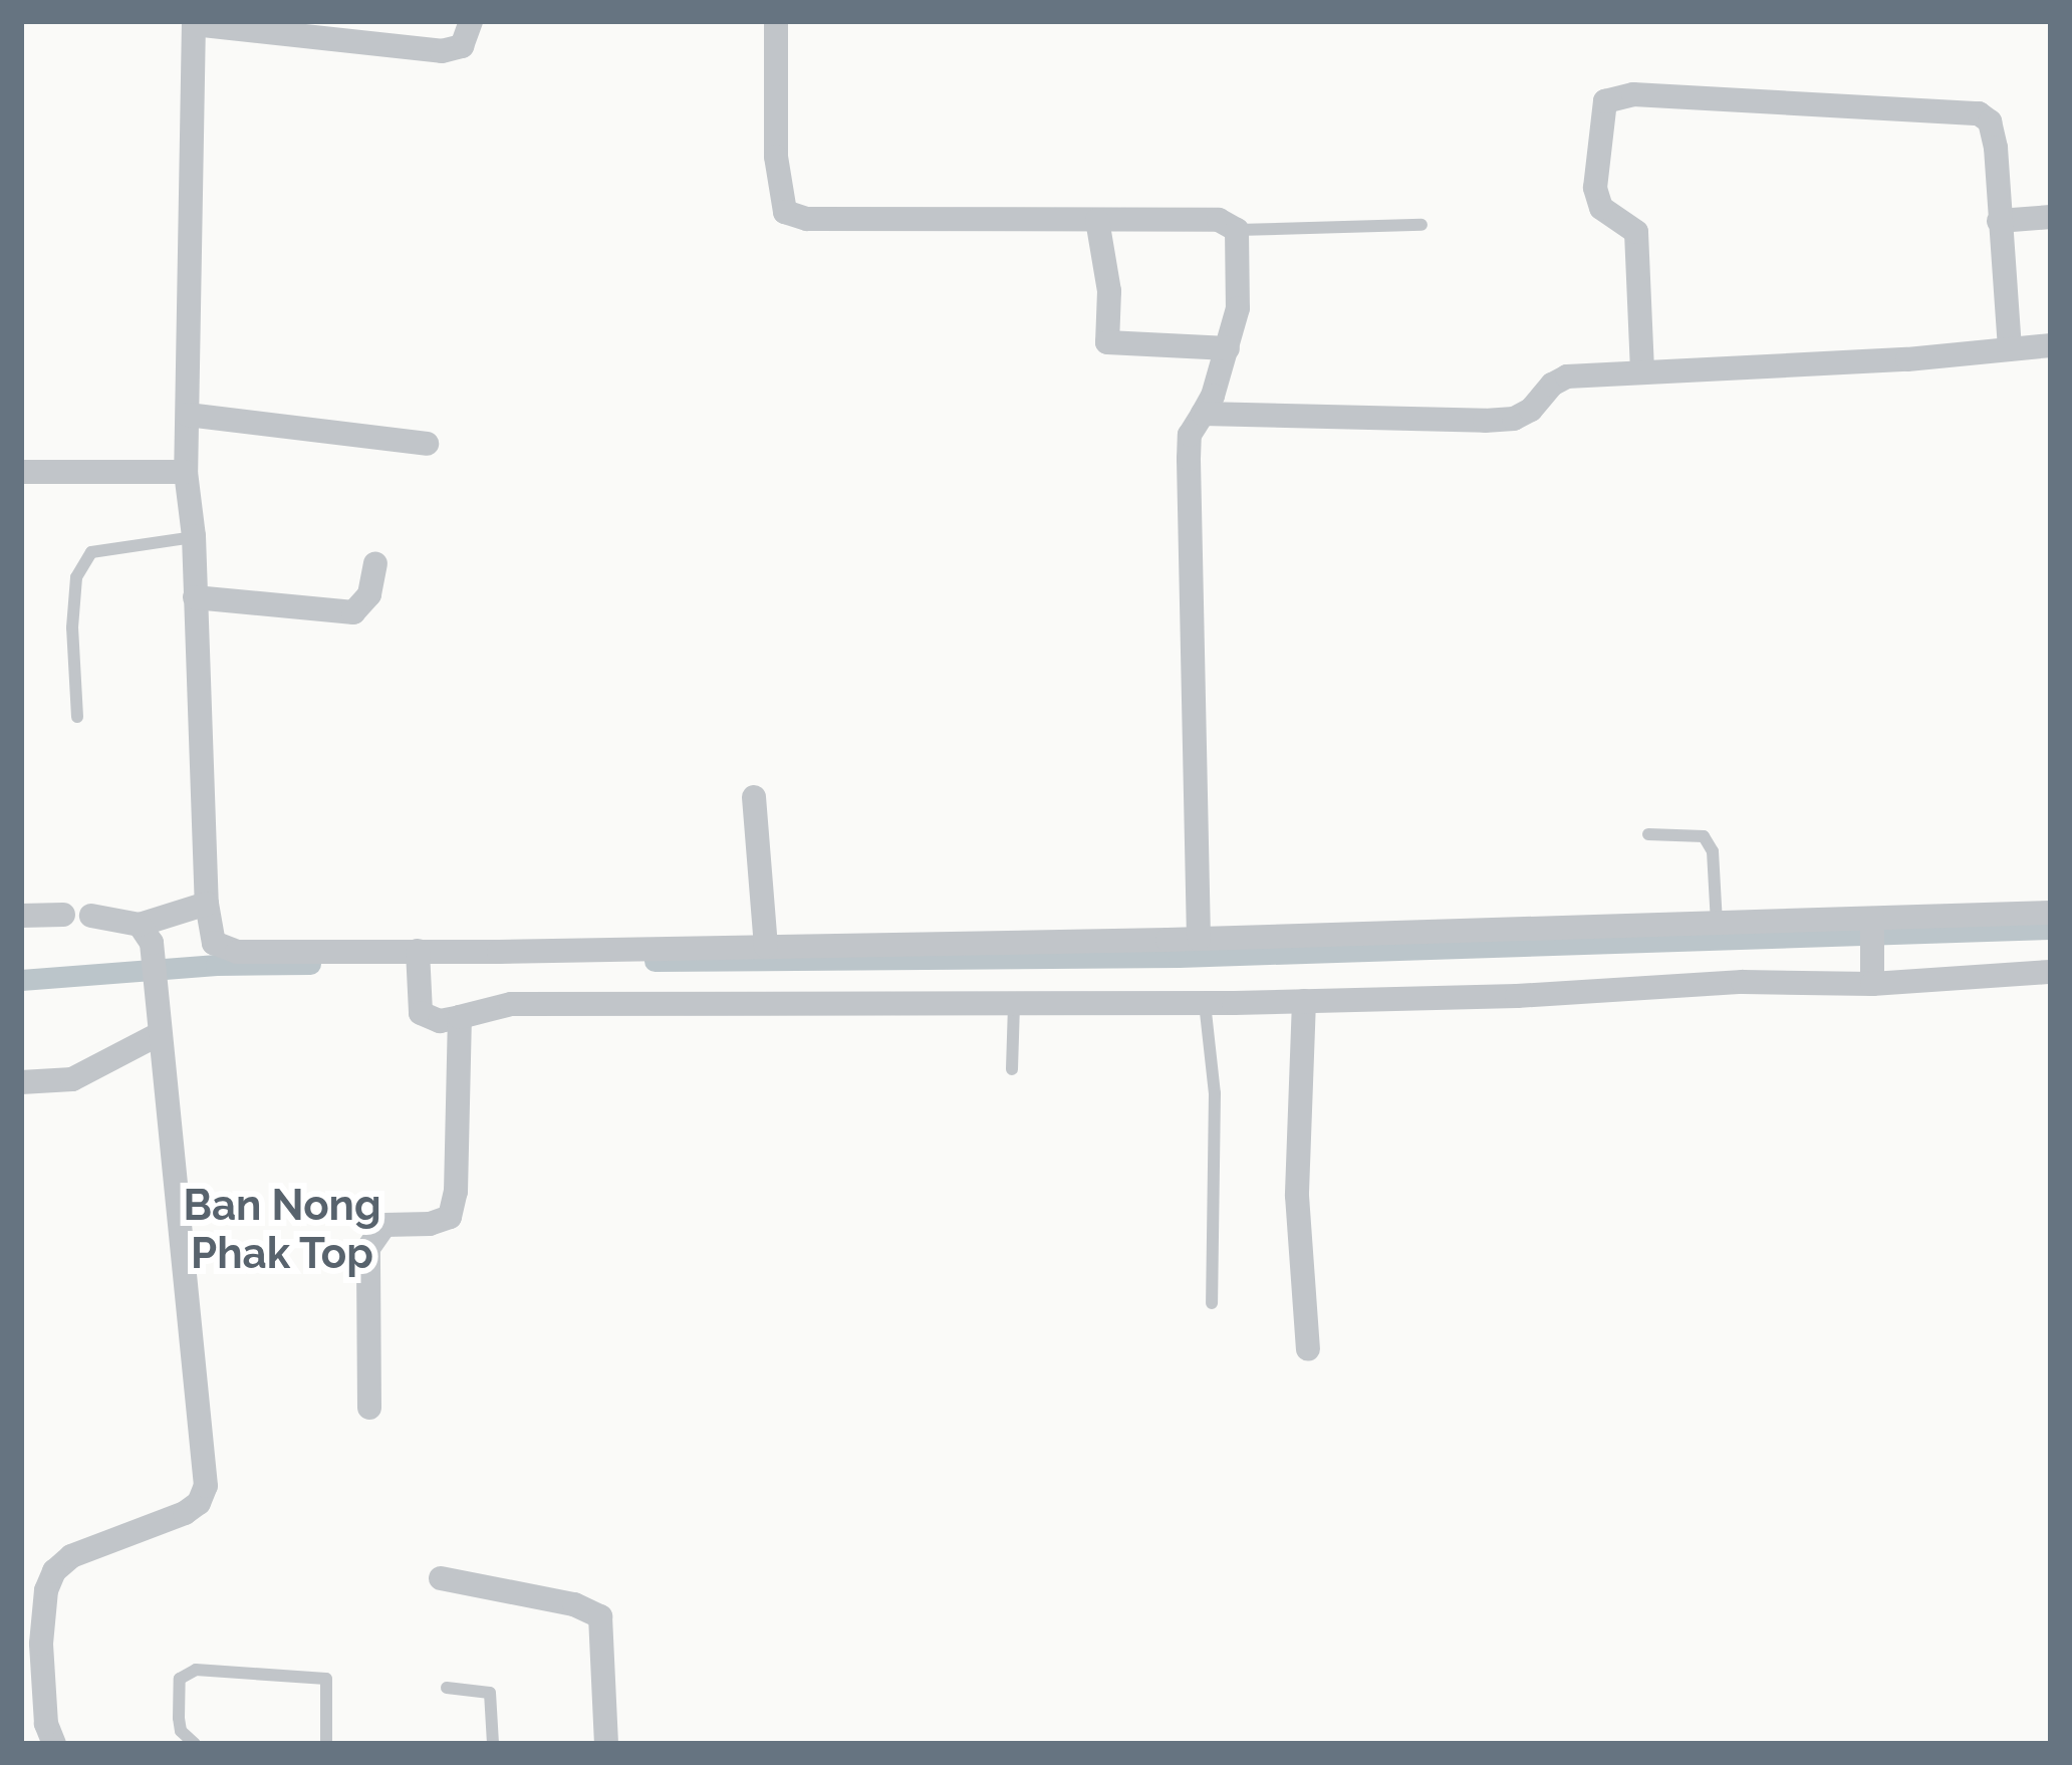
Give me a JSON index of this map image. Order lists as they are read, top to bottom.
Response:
{
  "districts": ["Ban Nong Phak Top"]
}
